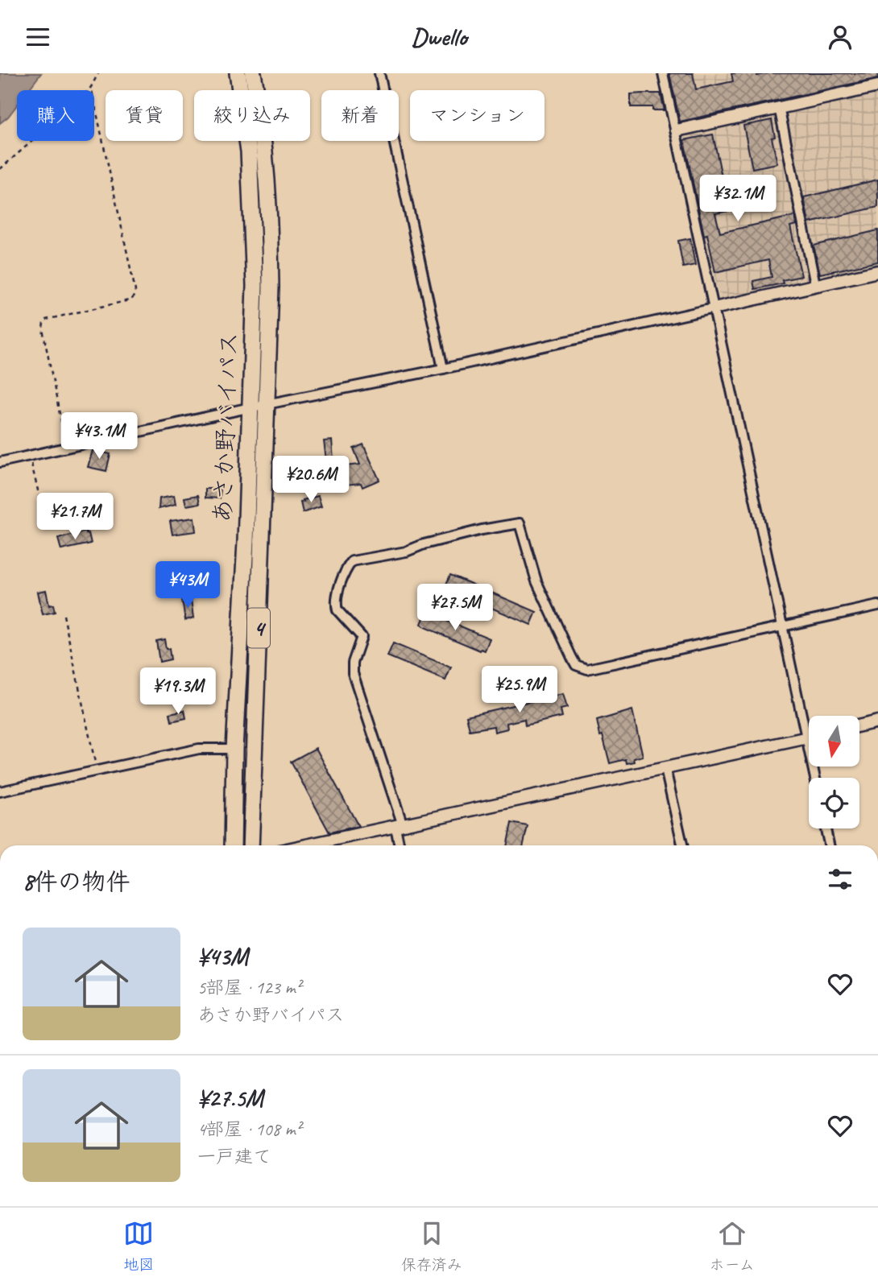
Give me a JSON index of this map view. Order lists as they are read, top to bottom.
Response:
{
  "streets": {
    "highway": ["あさか野バイパス", "4"]
  },
  "north": "bottom",
  "page": {
    "header": "Dwello",
    "chip": [
      "購入",
      "賃貸",
      "絞り込み",
      "新着",
      "マンション"
    ],
    "price": [
      "¥32.1M",
      "¥43.1M",
      "¥20.6M",
      "¥21.7M",
      "¥43M",
      "¥27.5M",
      "¥25.9M",
      "¥19.3M"
    ],
    "heading": "8件の物件",
    "list": [
      {
        "name": "¥43M",
        "note": "5部屋 · 123 m² · あさか野バイパス"
      },
      {
        "name": "¥27.5M",
        "note": "4部屋 · 108 m² · 一戸建て"
      }
    ],
    "tabs": ["地図", "保存済み", "ホーム"]
  }
}
